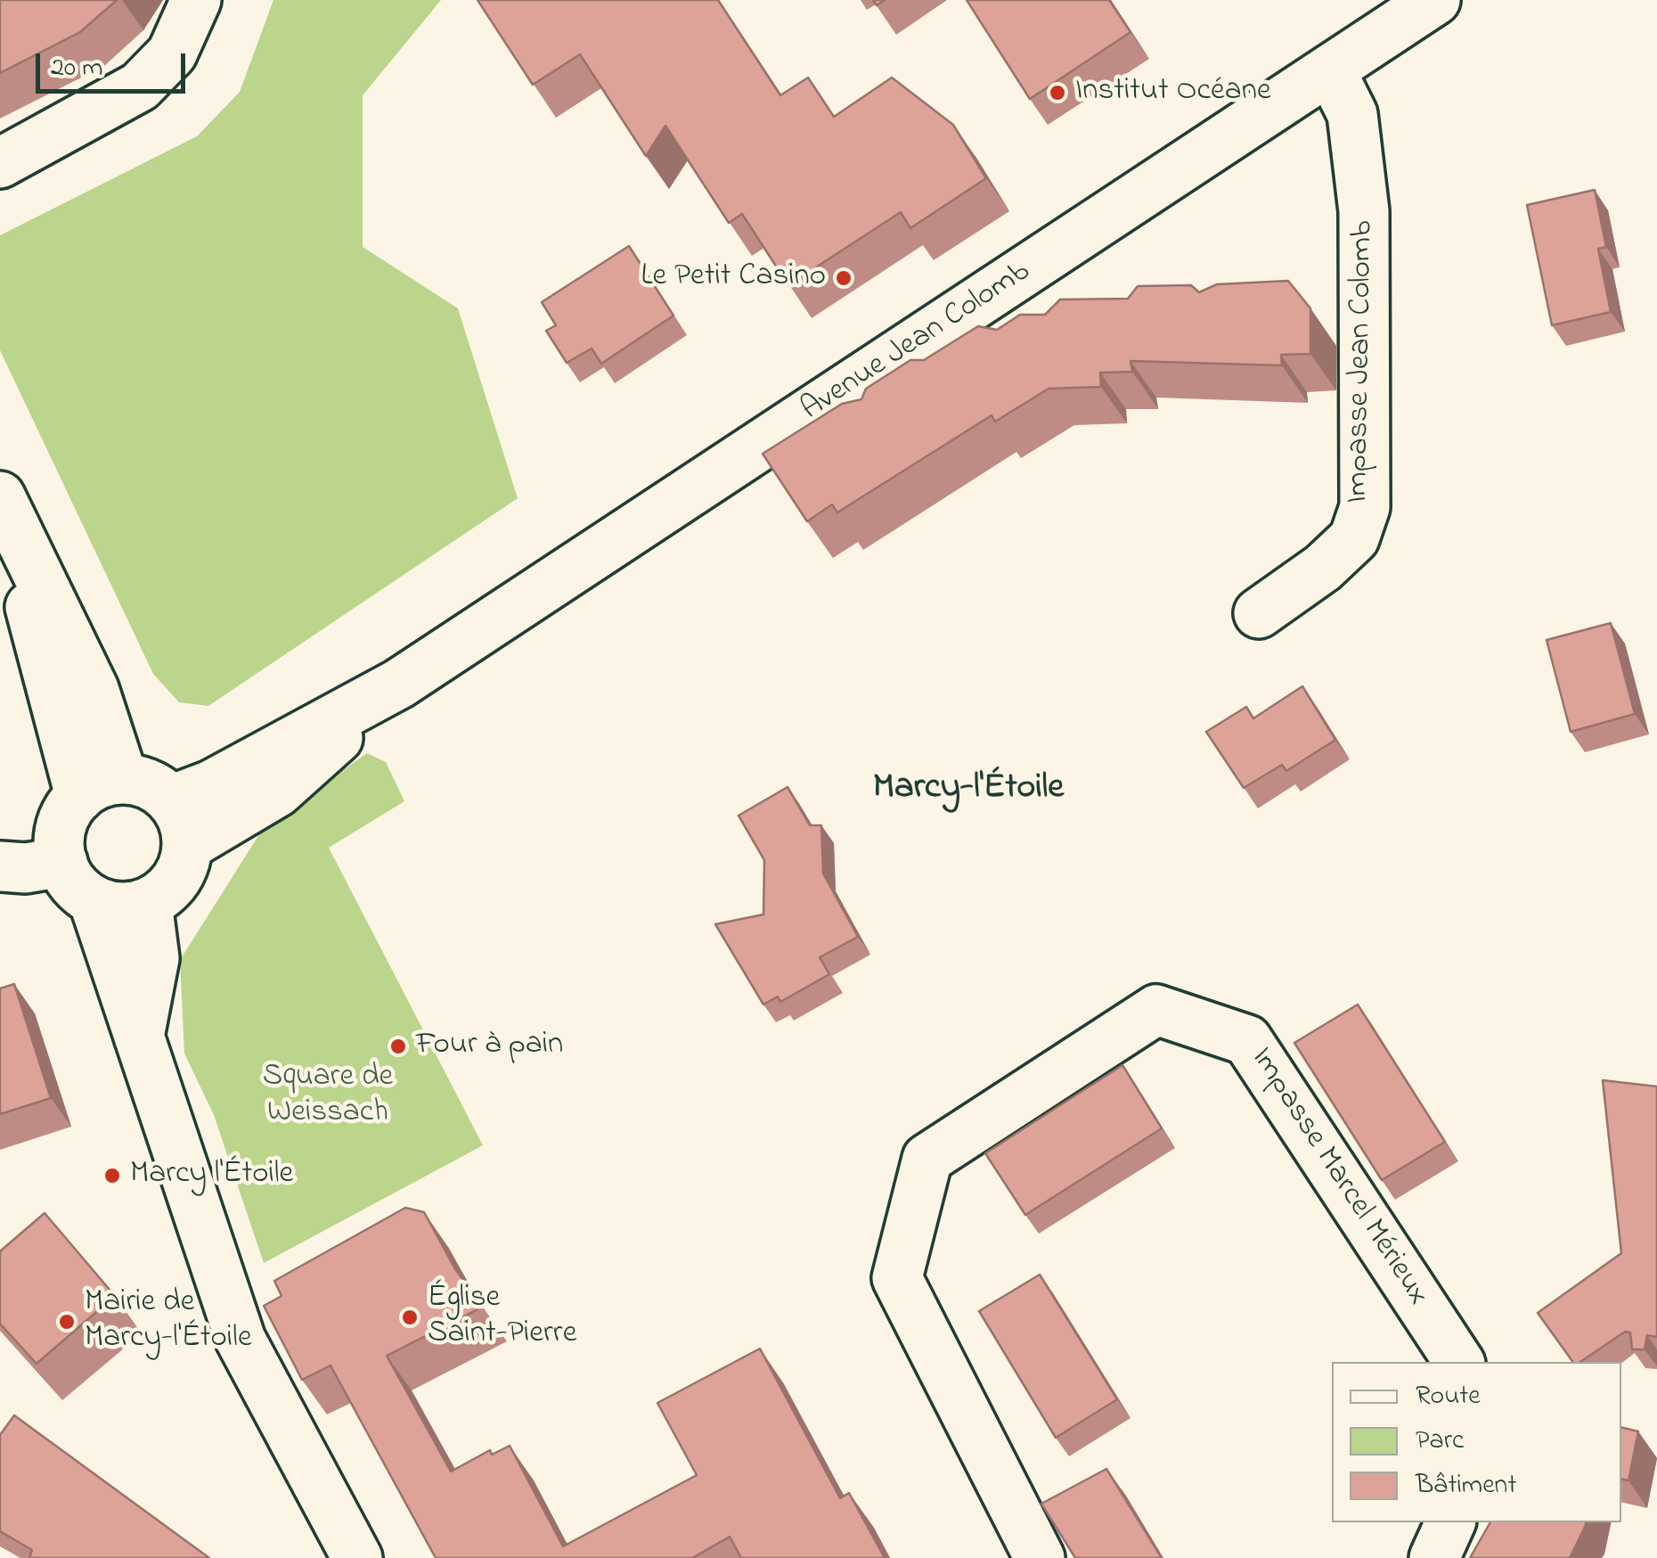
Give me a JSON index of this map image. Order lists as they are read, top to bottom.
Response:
{
  "streets": {
    "street": ["Avenue Jean Colomb", "Impasse Jean Colomb", "Impasse Marcel Mérieux"]
  },
  "crossings": [
    ["Avenue Jean Colomb", "Impasse Jean Colomb"]
  ],
  "districts": ["Marcy-l'Étoile"],
  "parks": ["Square de Weissach"],
  "places": [
    "Institut Océane",
    "Le Petit Casino",
    "Four à pain",
    "Marcy l'Étoile",
    "Église Saint-Pierre",
    "Mairie de Marcy-l'Étoile"
  ],
  "legend": ["Route", "Parc", "Bâtiment"],
  "scale_bar": "20 m"
}
